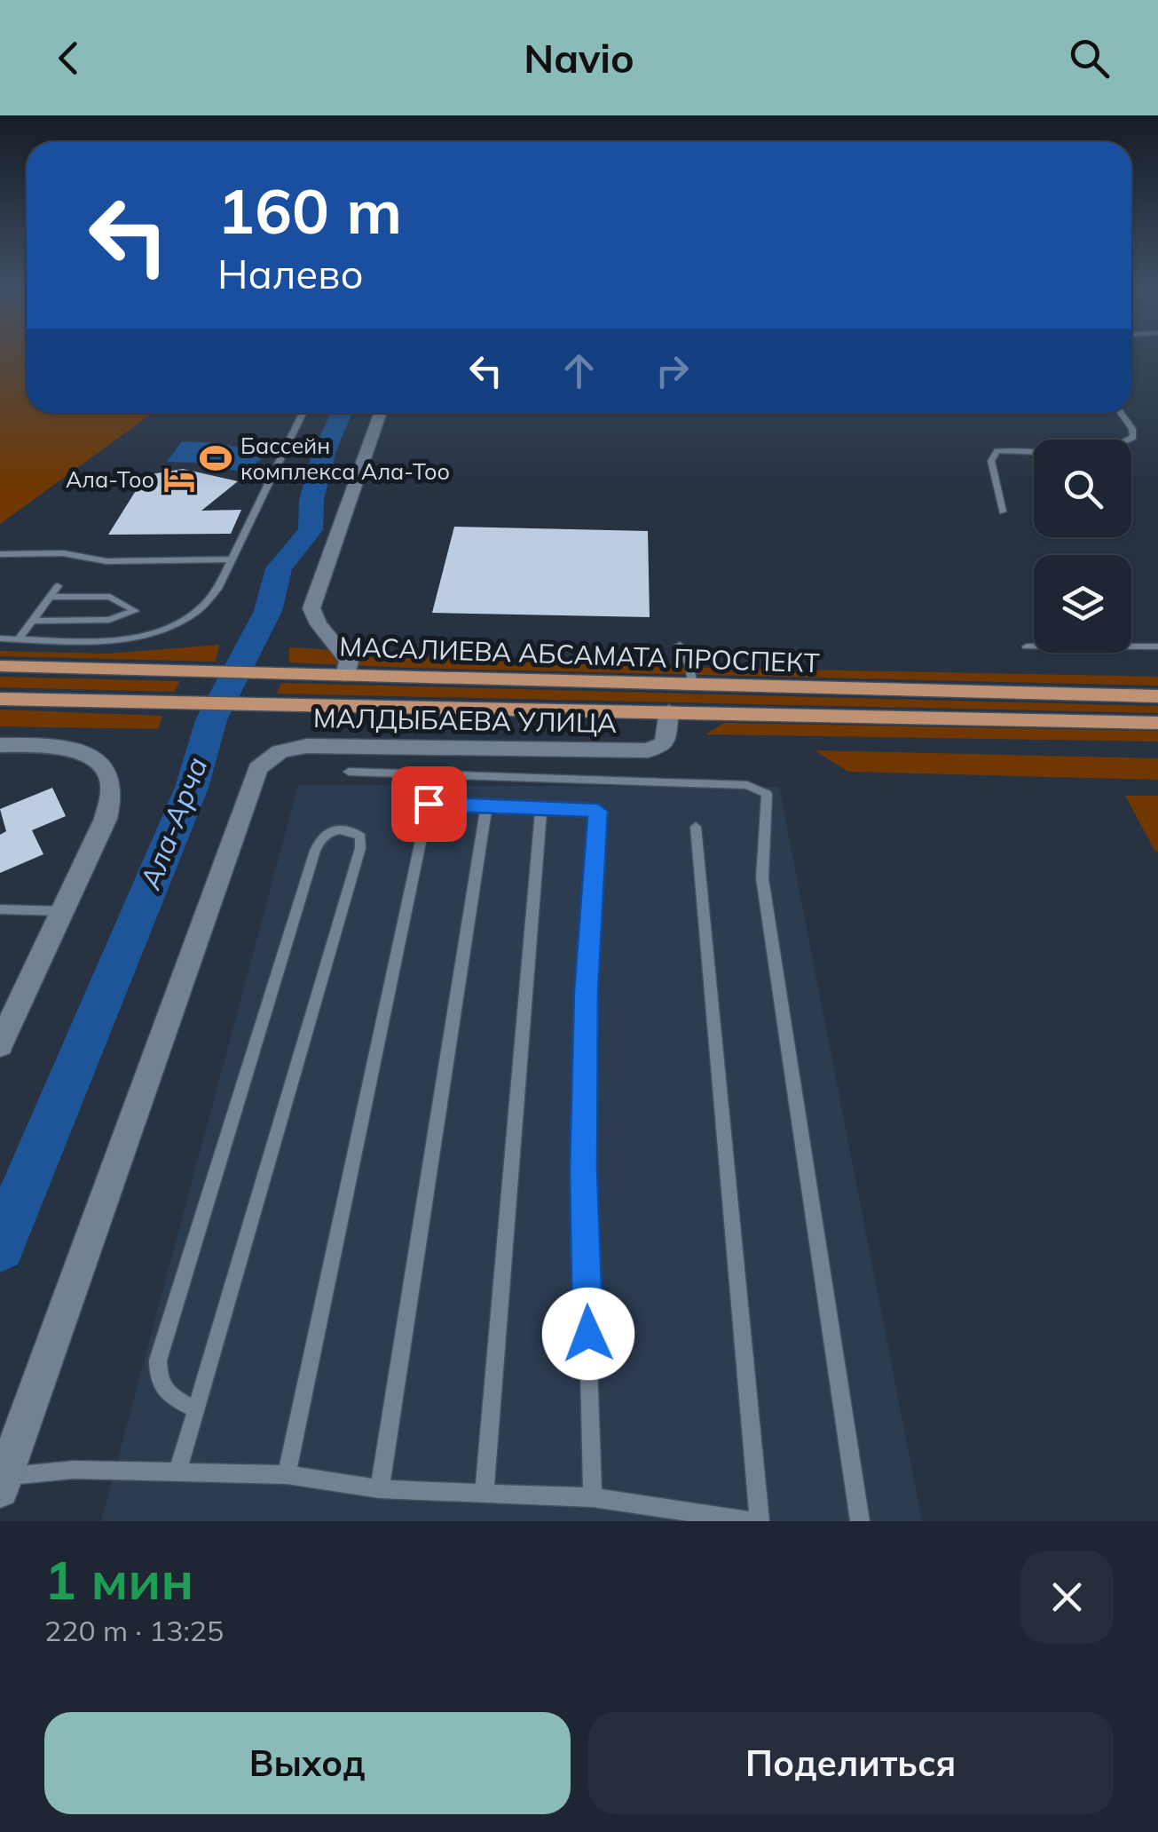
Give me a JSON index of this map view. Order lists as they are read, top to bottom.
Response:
{
  "streets": {
    "main road": ["МАСАЛИЕВА АБСАМАТА ПРОСПЕКТ"],
    "street": ["МАЛДЫБАЕВА УЛИЦА"]
  },
  "crossings": [
    ["МАСАЛИЕВА АБСАМАТА ПРОСПЕКТ", "МАЛДЫБАЕВА УЛИЦА"]
  ],
  "water": ["Ала-Арча"],
  "places": {
    "sports": ["Бассейн комплекса Ала-Тоо"],
    "hotel": ["Ала-Тоо"]
  },
  "page": {
    "header": "Navio",
    "turn": ["160 m", "Налево"],
    "heading": ["1 мин", "220 m · 13:25"],
    "buttons": ["Выход", "Поделиться"]
  }
}
